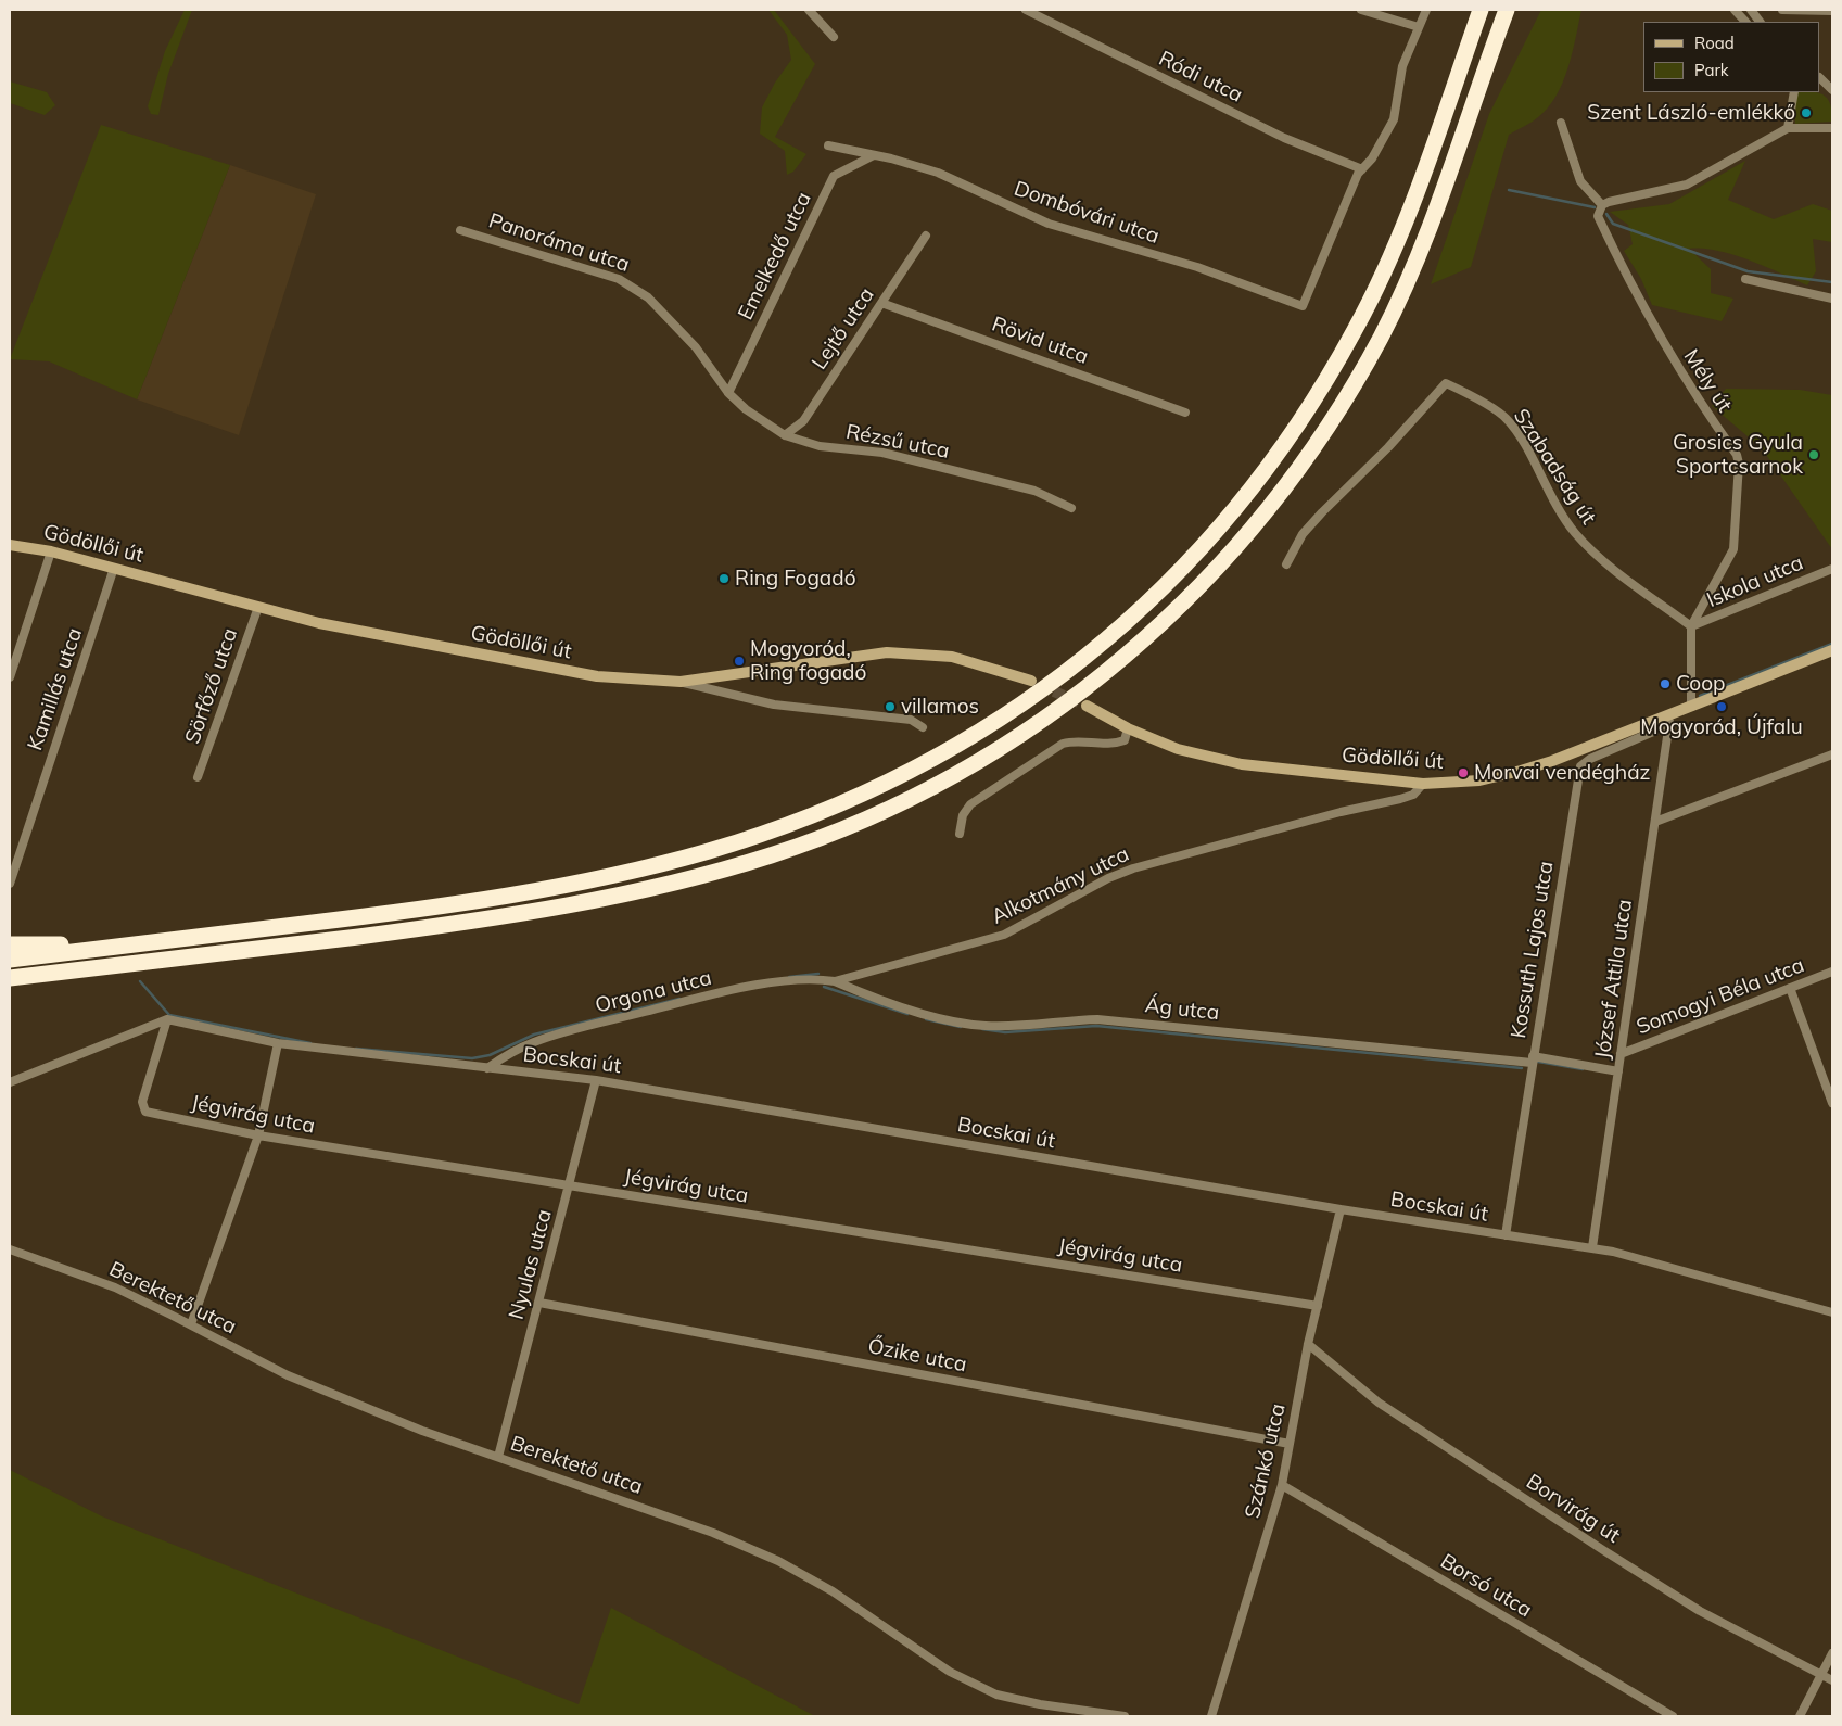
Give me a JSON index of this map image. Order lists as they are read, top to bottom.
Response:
{
  "streets": {
    "main road": ["Gödöllői út"],
    "street": [
      "Ródi utca",
      "Dombóvári utca",
      "Panoráma utca",
      "Emelkedő utca",
      "Lejtő utca",
      "Rövid utca",
      "Mély út",
      "Rézsű utca",
      "Szabadság út",
      "Iskola utca",
      "Sörfőző utca",
      "Kamillás utca",
      "Alkotmány utca",
      "Kossuth Lajos utca",
      "József Attila utca",
      "Orgona utca",
      "Somogyi Béla utca",
      "Ág utca",
      "Bocskai út",
      "Jégvirág utca",
      "Nyulas utca",
      "Berektető utca",
      "Őzike utca",
      "Szánkó utca",
      "Borvirág út",
      "Borsó utca"
    ]
  },
  "crossings": [
    ["Ródi utca", "Dombóvári utca"],
    ["Dombóvári utca", "Emelkedő utca"],
    ["Panoráma utca", "Emelkedő utca"],
    ["Panoráma utca", "Rézsű utca"],
    ["Emelkedő utca", "Rézsű utca"],
    ["Lejtő utca", "Rövid utca"],
    ["Lejtő utca", "Rézsű utca"],
    ["Mély út", "Szabadság út"],
    ["Mély út", "Gödöllői út"],
    ["Mély út", "Iskola utca"],
    ["Szabadság út", "Iskola utca"],
    ["Gödöllői út", "Sörfőző utca"],
    ["Gödöllői út", "Kamillás utca"],
    ["Gödöllői út", "Alkotmány utca"],
    ["Gödöllői út", "Kossuth Lajos utca"],
    ["Gödöllői út", "József Attila utca"],
    ["Alkotmány utca", "Orgona utca"],
    ["Alkotmány utca", "Ág utca"],
    ["Kossuth Lajos utca", "József Attila utca"],
    ["Kossuth Lajos utca", "Ág utca"],
    ["Kossuth Lajos utca", "Bocskai út"],
    ["József Attila utca", "Somogyi Béla utca"],
    ["József Attila utca", "Ág utca"],
    ["József Attila utca", "Bocskai út"],
    ["Orgona utca", "Ág utca"],
    ["Orgona utca", "Bocskai út"],
    ["Bocskai út", "Jégvirág utca"],
    ["Bocskai út", "Nyulas utca"],
    ["Bocskai út", "Szánkó utca"],
    ["Jégvirág utca", "Nyulas utca"],
    ["Jégvirág utca", "Szánkó utca"],
    ["Nyulas utca", "Berektető utca"],
    ["Nyulas utca", "Őzike utca"],
    ["Őzike utca", "Szánkó utca"],
    ["Szánkó utca", "Borvirág út"],
    ["Szánkó utca", "Borsó utca"]
  ],
  "places": [
    "Szent László-emlékkő",
    "Grosics Gyula Sportcsarnok",
    "Ring Fogadó",
    "Mogyoród, Ring fogadó",
    "Coop",
    "villamos",
    "Mogyoród, Újfalu",
    "Morvai vendégház"
  ],
  "legend": ["Road", "Park"]
}
